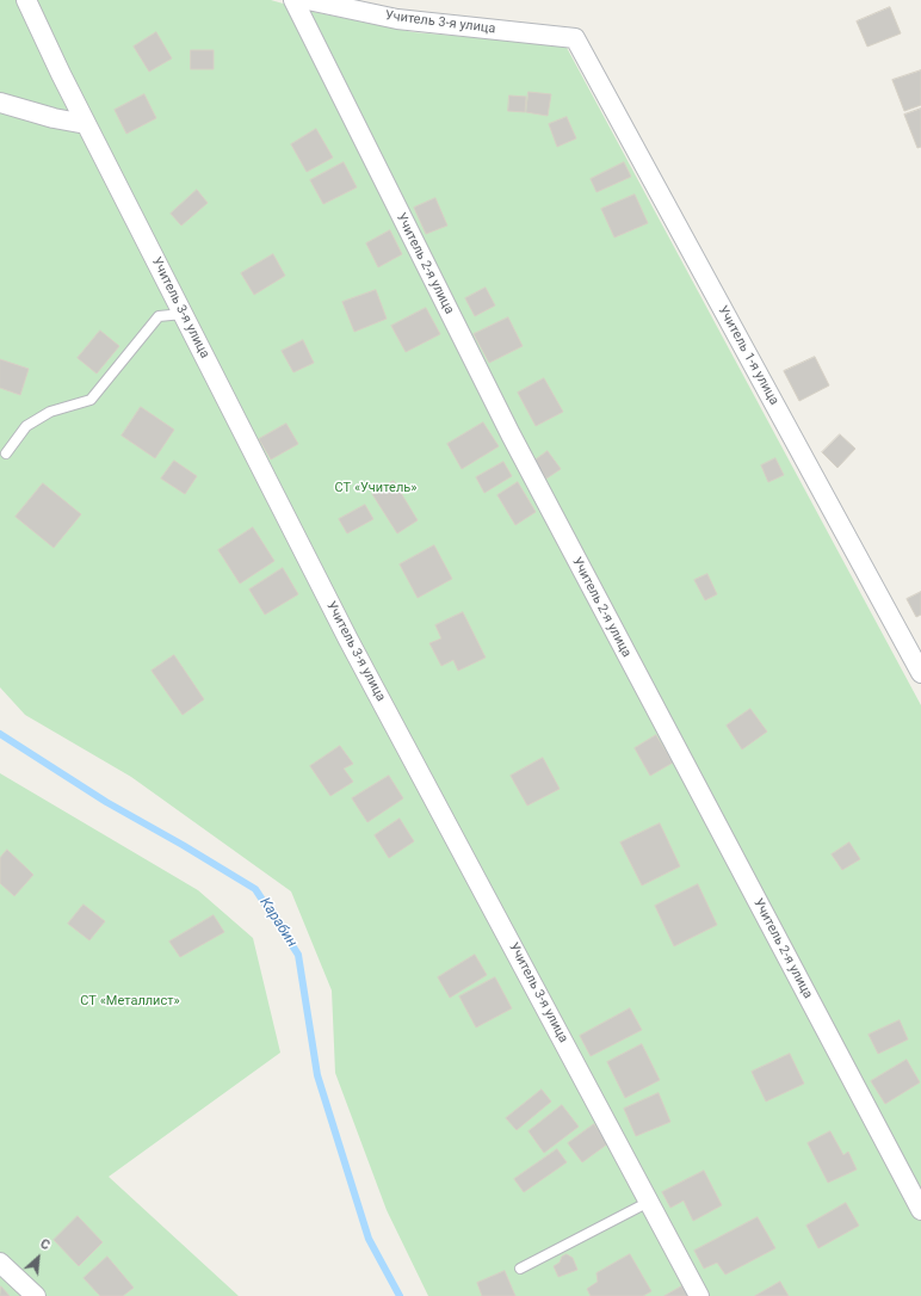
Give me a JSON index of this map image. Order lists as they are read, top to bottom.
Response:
{
  "streets": {
    "street": ["Учитель 3-я улица", "Учитель 2-я улица", "Учитель 1-я улица"]
  },
  "crossings": [
    ["Учитель 3-я улица", "Учитель 1-я улица"]
  ],
  "water": ["Карабин"],
  "parks": ["СТ «Учитель»", "СТ «Металлист»"],
  "north": "top right"
}
